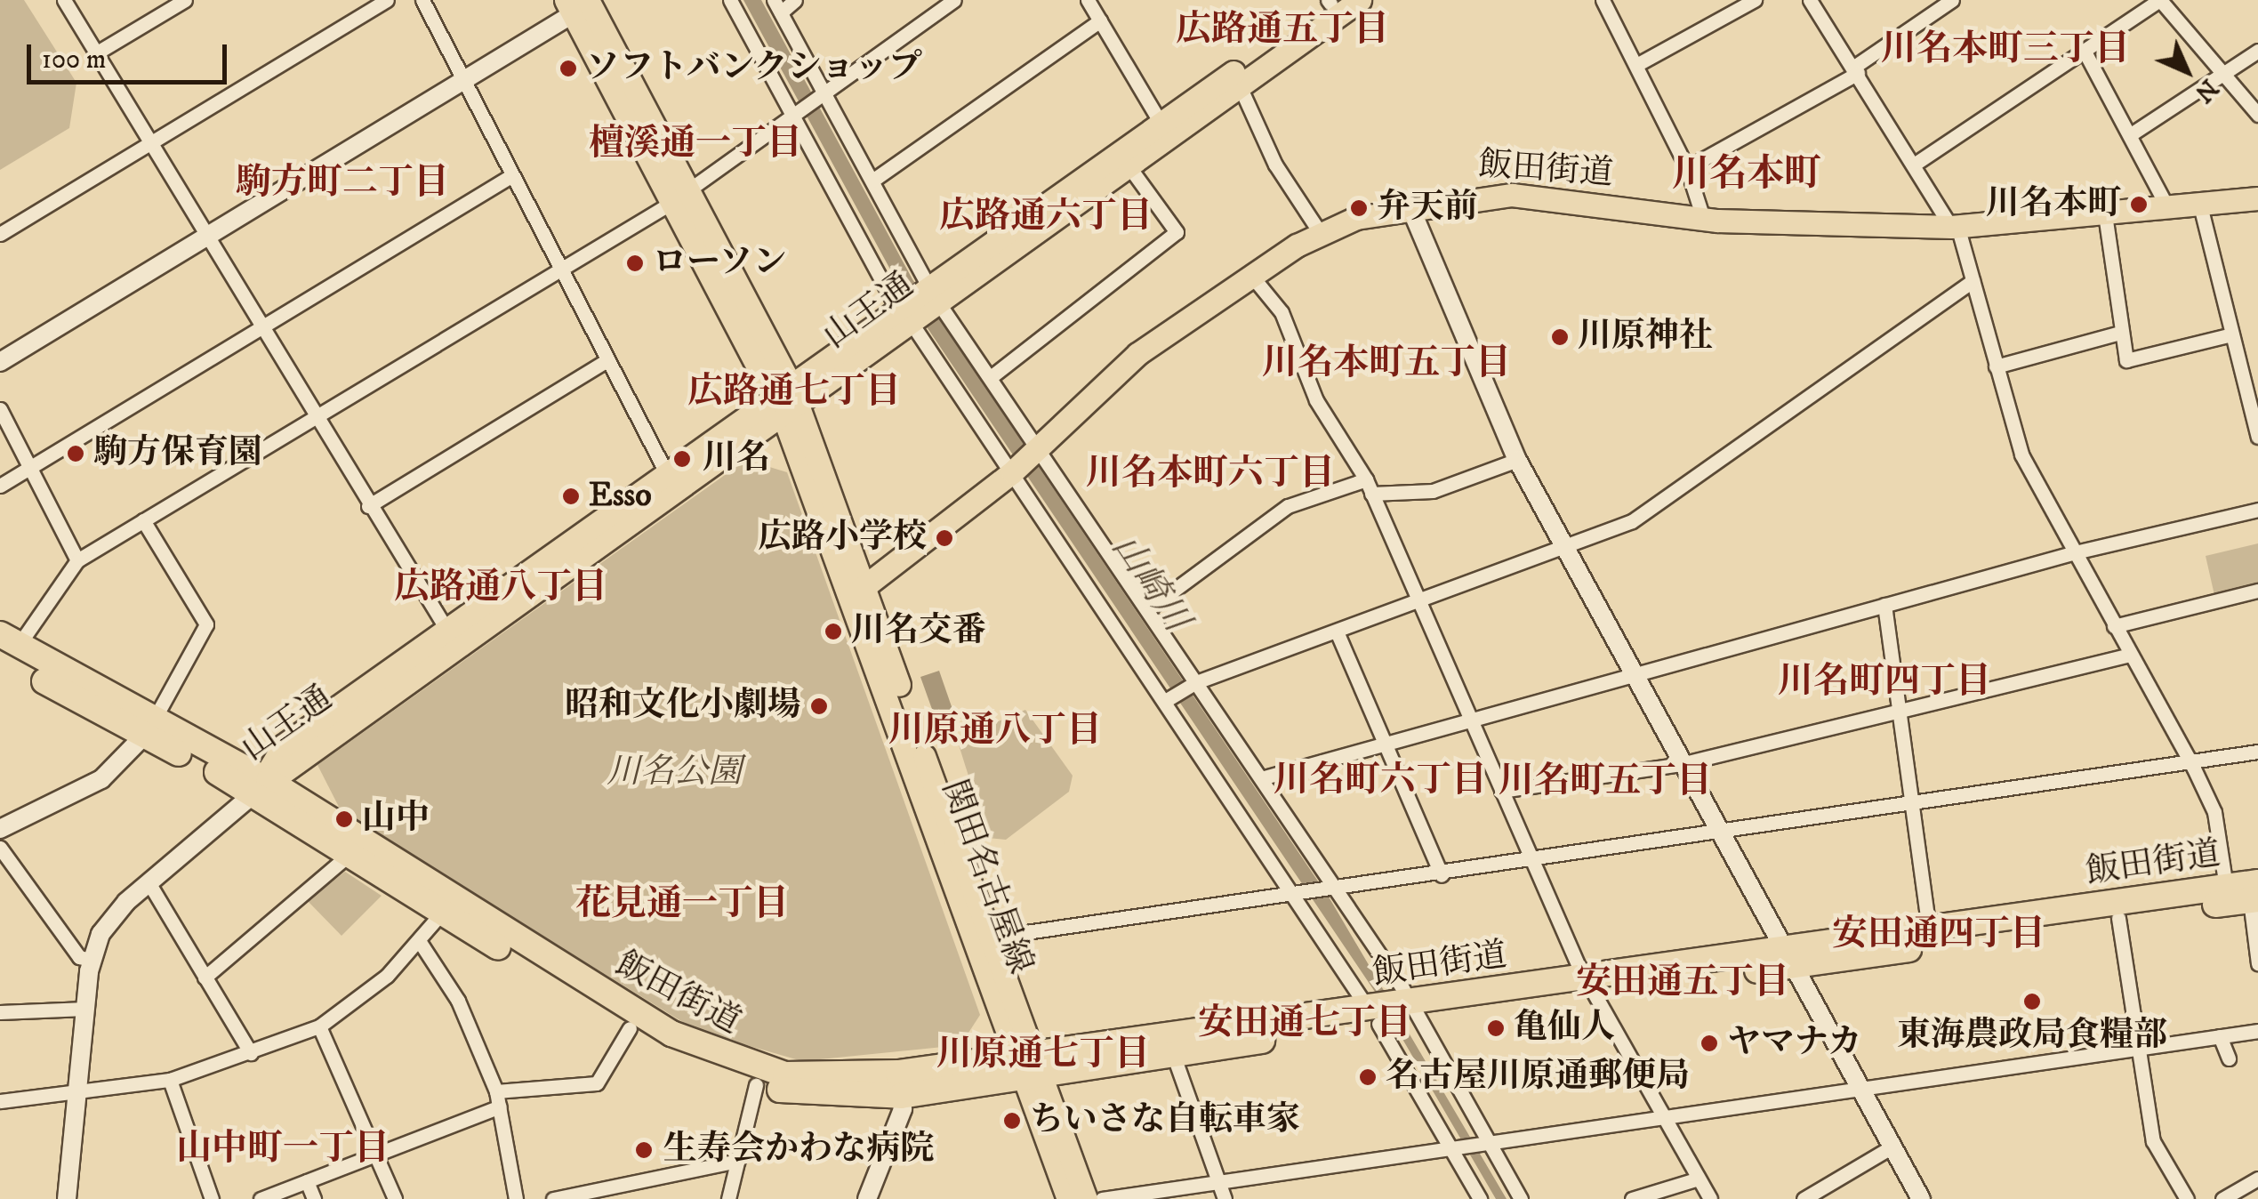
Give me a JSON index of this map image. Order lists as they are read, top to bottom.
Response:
{
  "streets": {
    "highway": ["飯田街道"],
    "main road": ["山王通", "関田名古屋線"]
  },
  "crossings": [
    ["飯田街道", "山王通"],
    ["飯田街道", "関田名古屋線"],
    ["山王通", "関田名古屋線"]
  ],
  "districts": [
    "広路通五丁目",
    "川名本町三丁目",
    "檀溪通一丁目",
    "川名本町",
    "駒方町二丁目",
    "広路通六丁目",
    "川名本町五丁目",
    "広路通七丁目",
    "川名本町六丁目",
    "広路通八丁目",
    "川名町四丁目",
    "川原通八丁目",
    "川名町六丁目",
    "川名町五丁目",
    "花見通一丁目",
    "安田通四丁目",
    "安田通五丁目",
    "安田通七丁目",
    "川原通七丁目",
    "山中町一丁目"
  ],
  "water": ["山崎川"],
  "parks": ["川名公園"],
  "places": [
    "ソフトバンクショップ",
    "川名本町",
    "弁天前",
    "ローソン",
    "川原神社",
    "駒方保育園",
    "川名",
    "Esso",
    "広路小学校",
    "川名交番",
    "昭和文化小劇場",
    "山中",
    "東海農政局食糧部",
    "亀仙人",
    "ヤマナカ",
    "名古屋川原通郵便局",
    "ちいさな自転車家",
    "生寿会かわな病院"
  ],
  "scale_bar": "100 m",
  "north": "bottom right"
}
